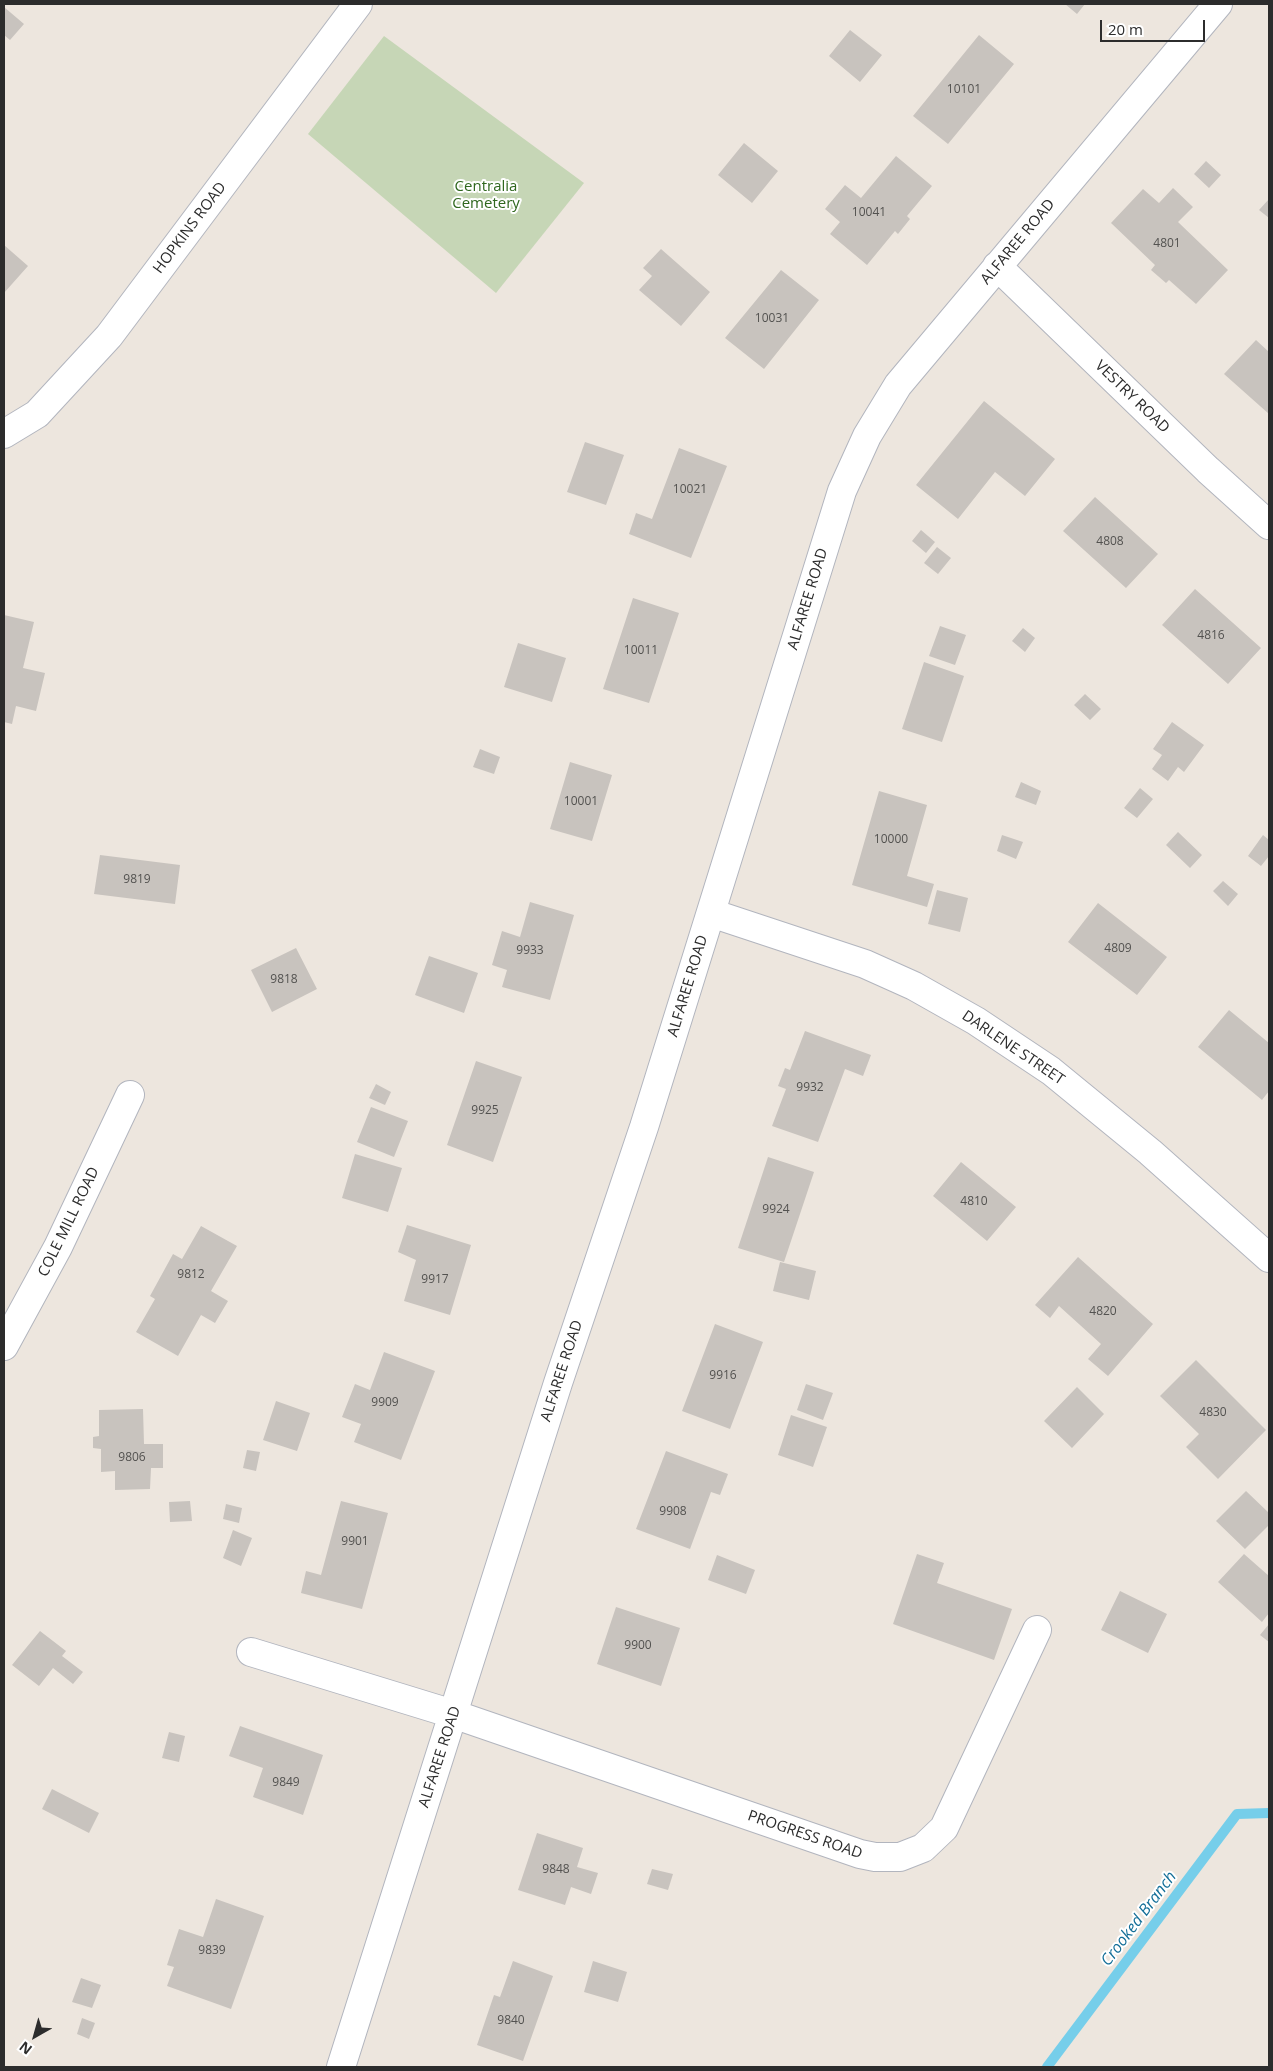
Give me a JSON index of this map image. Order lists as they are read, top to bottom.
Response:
{
  "streets": {
    "street": [
      "HOPKINS ROAD",
      "ALFAREE ROAD",
      "VESTRY ROAD",
      "DARLENE STREET",
      "COLE MILL ROAD",
      "PROGRESS ROAD"
    ]
  },
  "crossings": [
    ["ALFAREE ROAD", "VESTRY ROAD"],
    ["ALFAREE ROAD", "DARLENE STREET"],
    ["ALFAREE ROAD", "PROGRESS ROAD"]
  ],
  "water": ["Crooked Branch"],
  "parks": ["Centralia Cemetery"],
  "house_numbers": [
    "10101",
    "10041",
    "4801",
    "10031",
    "10021",
    "4808",
    "4816",
    "10011",
    "10001",
    "10000",
    "9819",
    "4809",
    "9933",
    "9818",
    "9932",
    "9925",
    "4810",
    "9924",
    "9812",
    "9917",
    "4820",
    "9916",
    "9909",
    "4830",
    "9806",
    "9908",
    "9901",
    "9900",
    "9849",
    "9848",
    "9839",
    "9840"
  ],
  "scale_bar": "20 m",
  "north": "bottom left"
}
